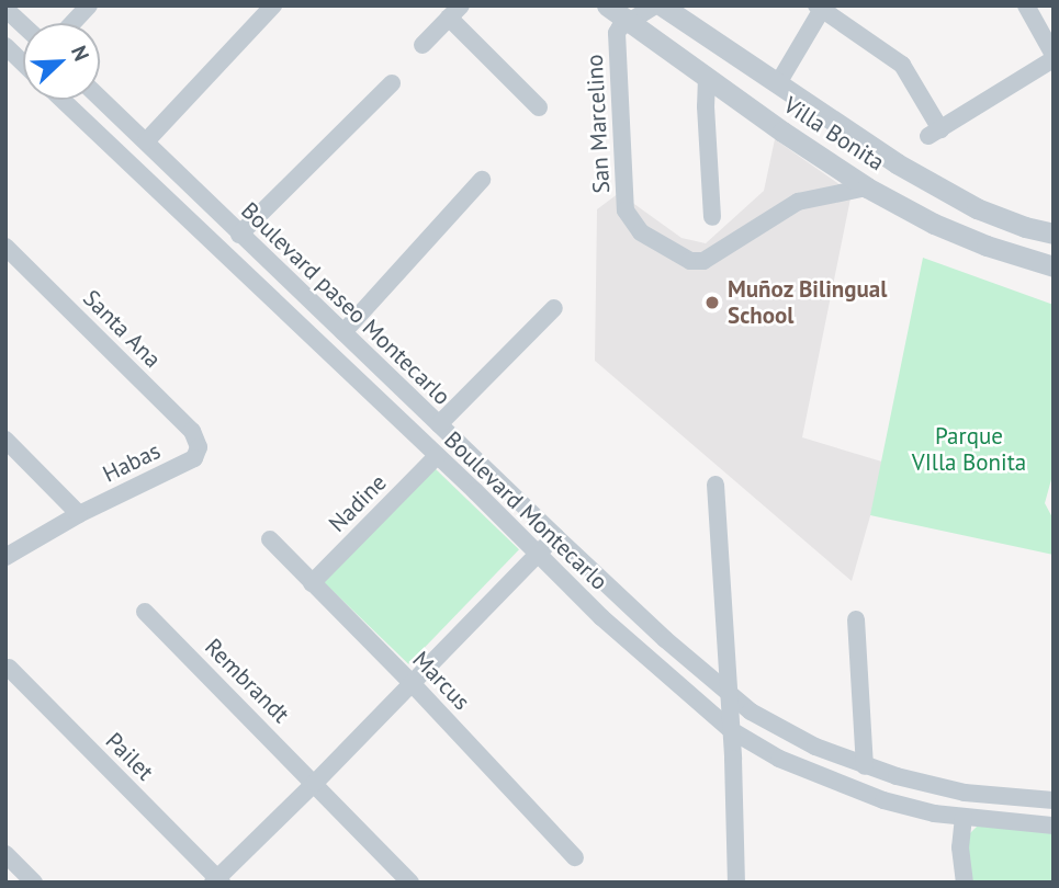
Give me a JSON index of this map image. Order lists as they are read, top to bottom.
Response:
{
  "streets": {
    "street": [
      "San Marcelino",
      "Villa Bonita",
      "Boulevard paseo Montecarlo",
      "Santa Ana",
      "Habas",
      "Nadine",
      "Boulevard Montecarlo",
      "Rembrandt",
      "Marcus",
      "Pailet"
    ]
  },
  "crossings": [
    ["San Marcelino", "Villa Bonita"],
    ["Santa Ana", "Habas"],
    ["Nadine", "Boulevard Montecarlo"],
    ["Nadine", "Marcus"]
  ],
  "parks": ["Parque VIlla Bonita"],
  "places": ["Muñoz Bilingual School"],
  "north": "top right"
}
